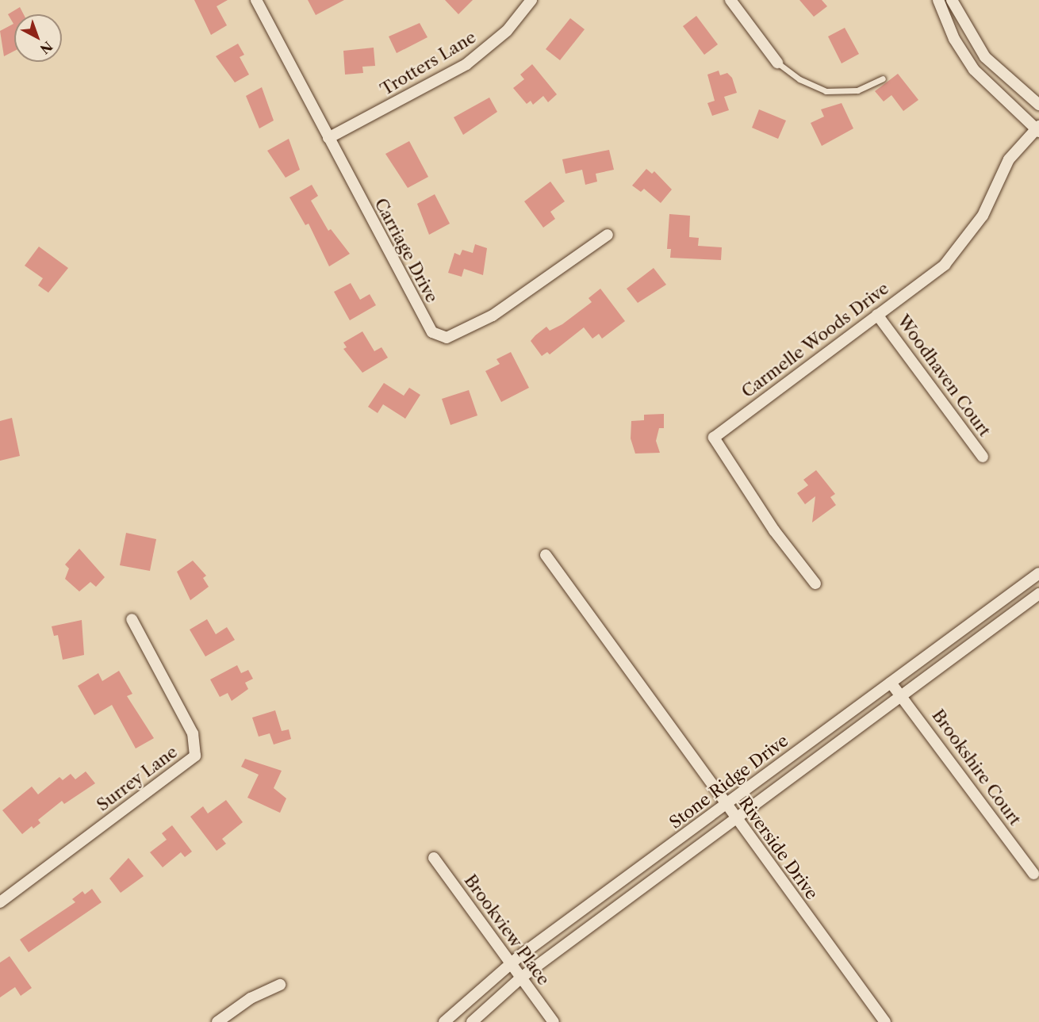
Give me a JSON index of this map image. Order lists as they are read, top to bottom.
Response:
{
  "streets": {
    "street": [
      "Trotters Lane",
      "Carriage Drive",
      "Carmelle Woods Drive",
      "Woodhaven Court",
      "Brookshire Court",
      "Surrey Lane",
      "Stone Ridge Drive",
      "Riverside Drive",
      "Brookview Place"
    ]
  },
  "crossings": [
    ["Trotters Lane", "Carriage Drive"],
    ["Carmelle Woods Drive", "Woodhaven Court"],
    ["Brookshire Court", "Stone Ridge Drive"],
    ["Stone Ridge Drive", "Riverside Drive"],
    ["Stone Ridge Drive", "Brookview Place"]
  ],
  "north": "bottom right"
}
